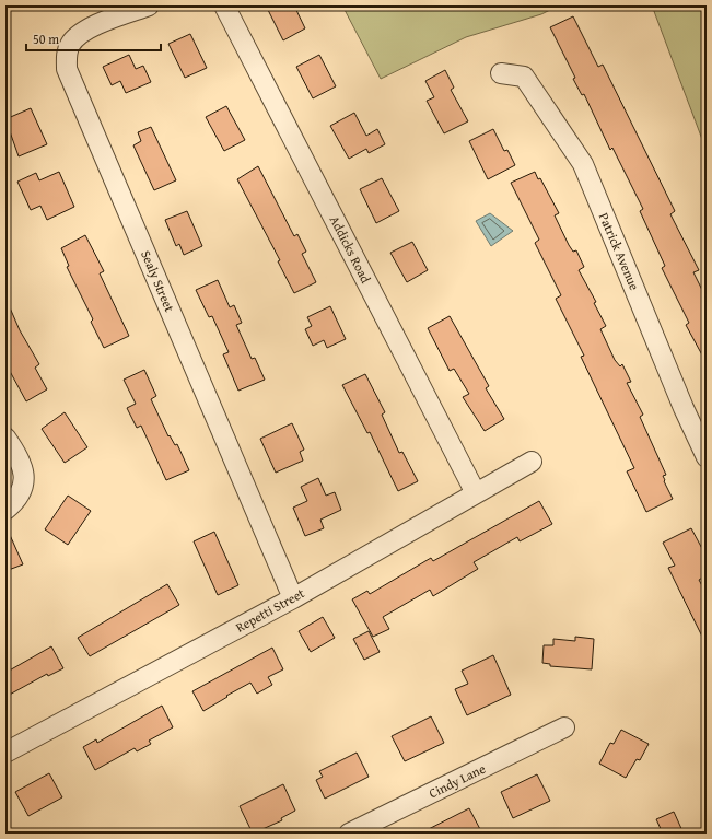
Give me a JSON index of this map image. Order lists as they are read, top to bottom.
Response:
{
  "streets": {
    "street": [
      "Addicks Road",
      "Patrick Avenue",
      "Sealy Street",
      "Repetti Street",
      "Cindy Lane"
    ]
  },
  "crossings": [
    ["Addicks Road", "Repetti Street"],
    ["Sealy Street", "Repetti Street"]
  ],
  "scale_bar": "50 m"
}
